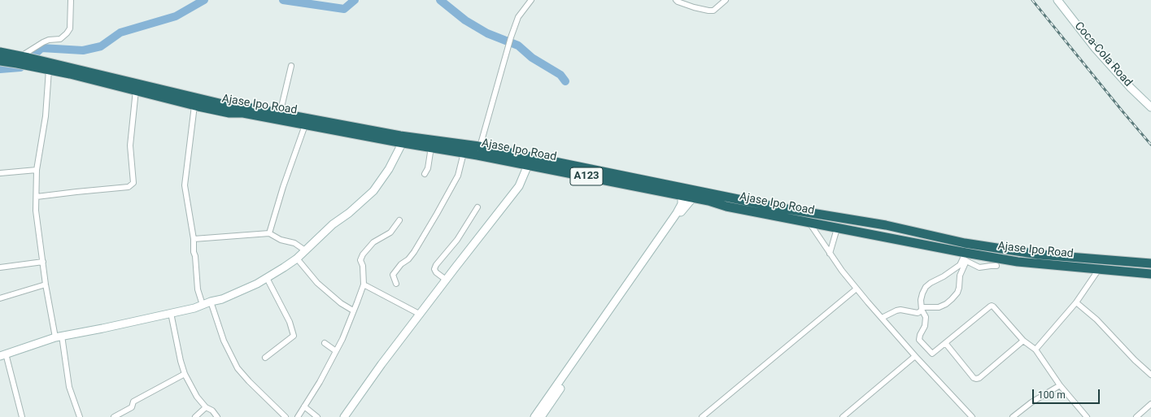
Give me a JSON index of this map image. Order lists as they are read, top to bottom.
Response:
{
  "streets": {
    "highway": ["Ajase Ipo Road", "A123"],
    "street": ["Coca-Cola Road"]
  },
  "scale_bar": "100 m"
}
